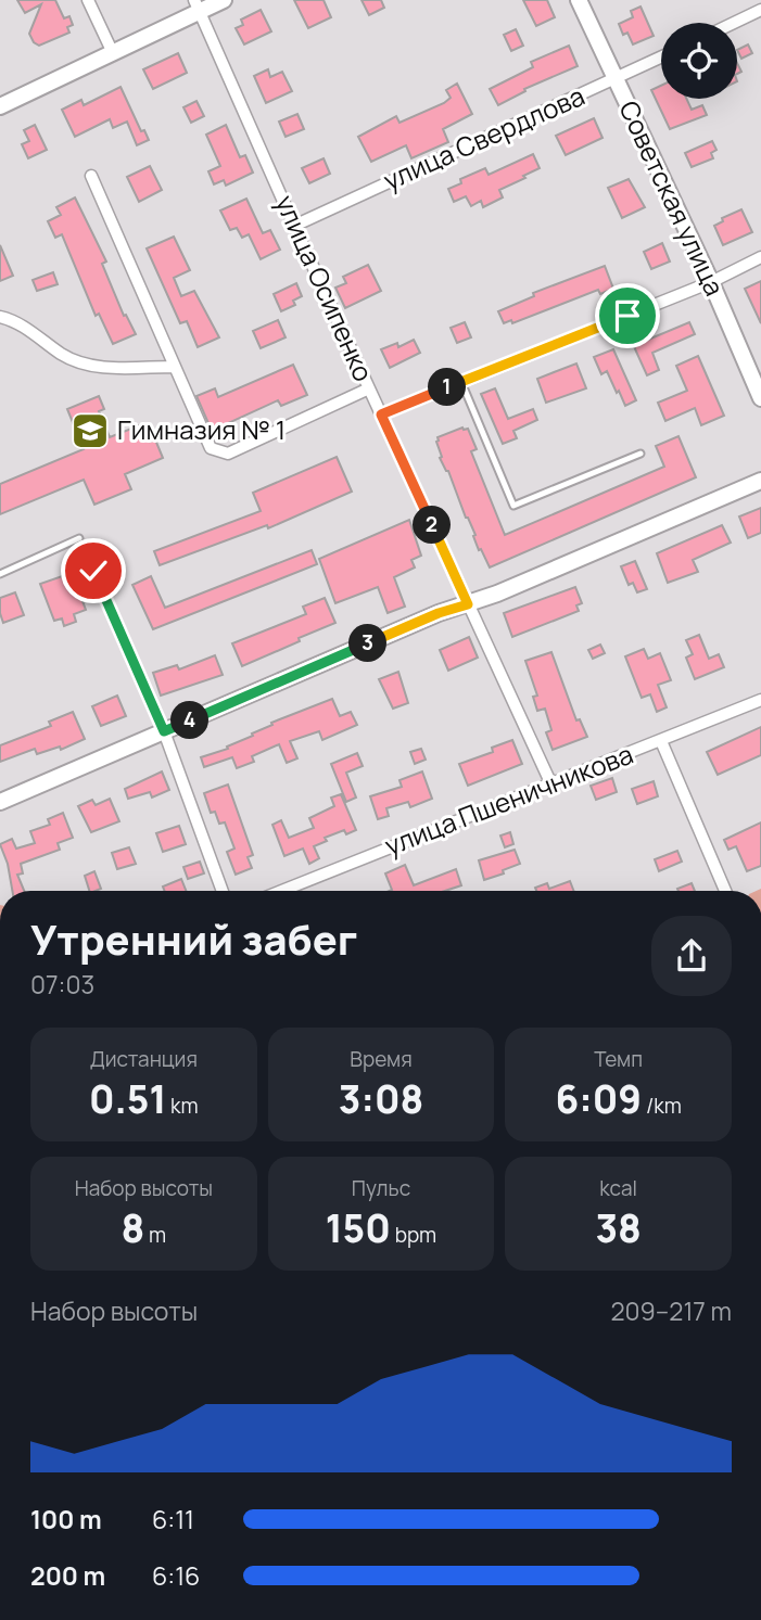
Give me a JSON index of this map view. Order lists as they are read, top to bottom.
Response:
{
  "streets": {
    "street": [
      "улица Свердлова",
      "Советская улица",
      "улица Осипенко",
      "улица Пшеничникова"
    ]
  },
  "crossings": [
    ["улица Свердлова", "Советская улица"],
    ["улица Свердлова", "улица Осипенко"],
    ["улица Осипенко", "улица Пшеничникова"]
  ],
  "places": {
    "school or university": ["Гимназия № 1"]
  },
  "page": {
    "pins": [
      "1",
      "2",
      "3",
      "4"
    ],
    "heading": ["Утренний забег", "07:03"],
    "stats": [
      ["Дистанция", "0.51 km"],
      ["Время", "3:08"],
      ["Темп", "6:09 /km"],
      ["Набор высоты", "8 m"],
      ["Пульс", "150 bpm"],
      ["kcal", "38"]
    ],
    "chart": ["Набор высоты", "209–217 m"],
    "list": [
      {
        "name": "100 m",
        "note": "6:11"
      },
      {
        "name": "200 m",
        "note": "6:16"
      }
    ]
  }
}
